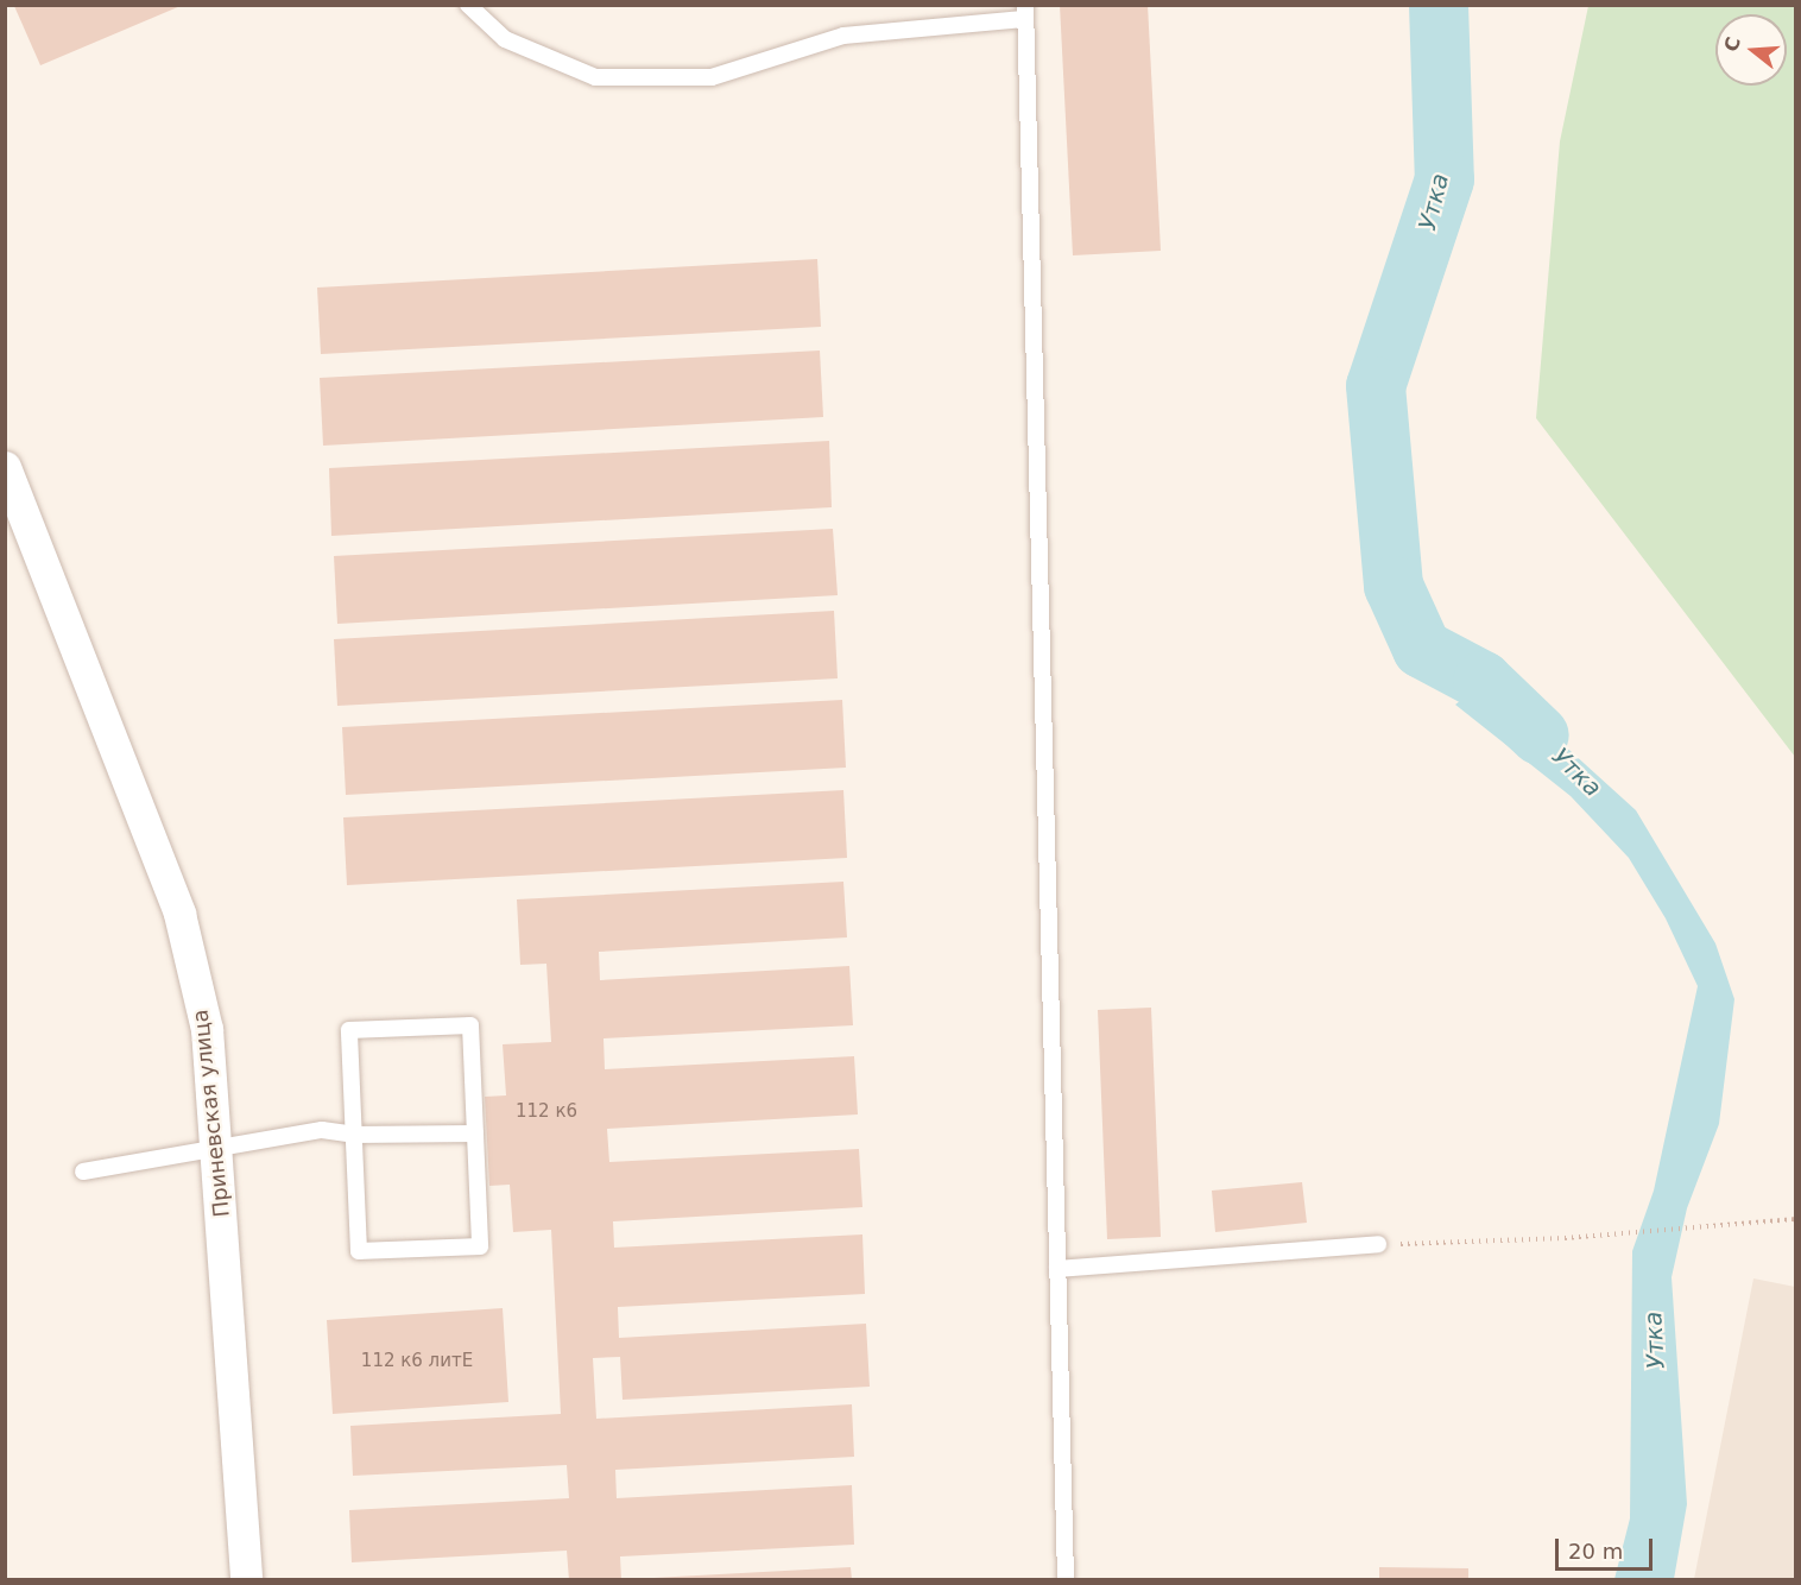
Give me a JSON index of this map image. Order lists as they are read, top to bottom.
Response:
{
  "streets": {
    "street": ["Приневская улица"]
  },
  "water": ["Утка"],
  "house_numbers": ["112 к6", "112 к6 литЕ"],
  "scale_bar": "20 m",
  "north": "left"
}
